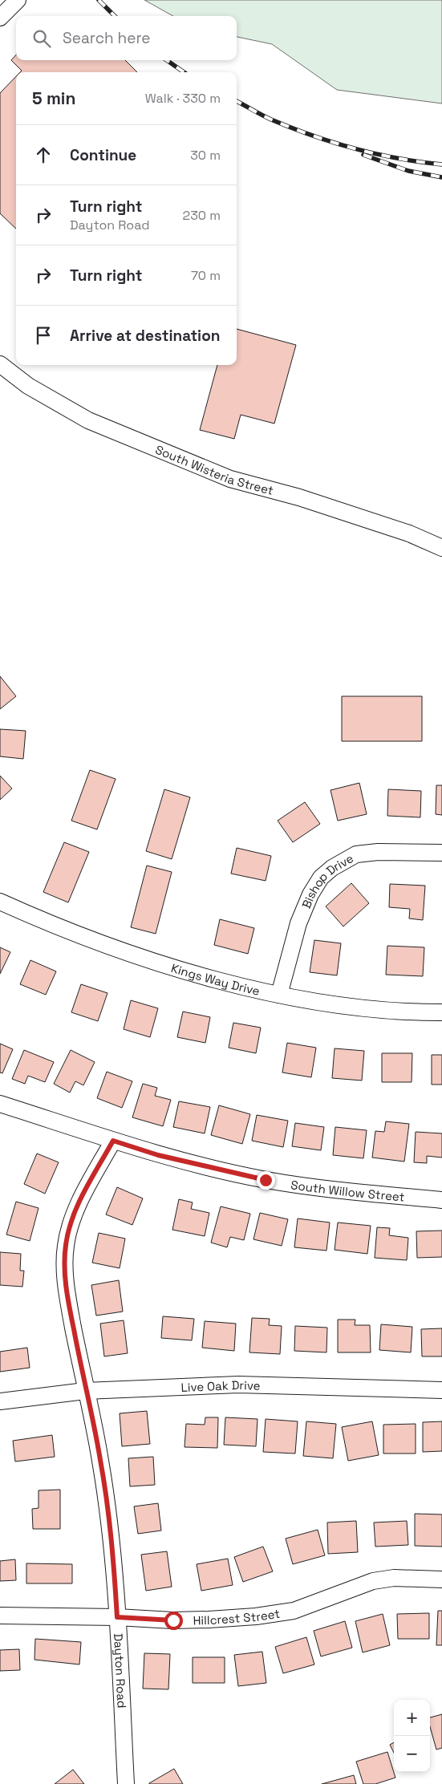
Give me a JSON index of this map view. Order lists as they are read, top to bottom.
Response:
{
  "streets": {
    "street": [
      "South Wisteria Street",
      "Bishop Drive",
      "Kings Way Drive",
      "South Willow Street",
      "Live Oak Drive",
      "Hillcrest Street",
      "Dayton Road"
    ]
  },
  "crossings": [
    ["Bishop Drive", "Kings Way Drive"],
    ["South Willow Street", "Dayton Road"],
    ["Live Oak Drive", "Dayton Road"],
    ["Hillcrest Street", "Dayton Road"]
  ],
  "page": {
    "search": "Search here",
    "heading": ["5 min", "Walk · 330 m"],
    "list": [
      ["Continue", "30 m"],
      ["Turn right", "Dayton Road", "230 m"],
      ["Turn right", "70 m"],
      "Arrive at destination"
    ],
    "map_buttons": ["+", "−"]
  }
}
